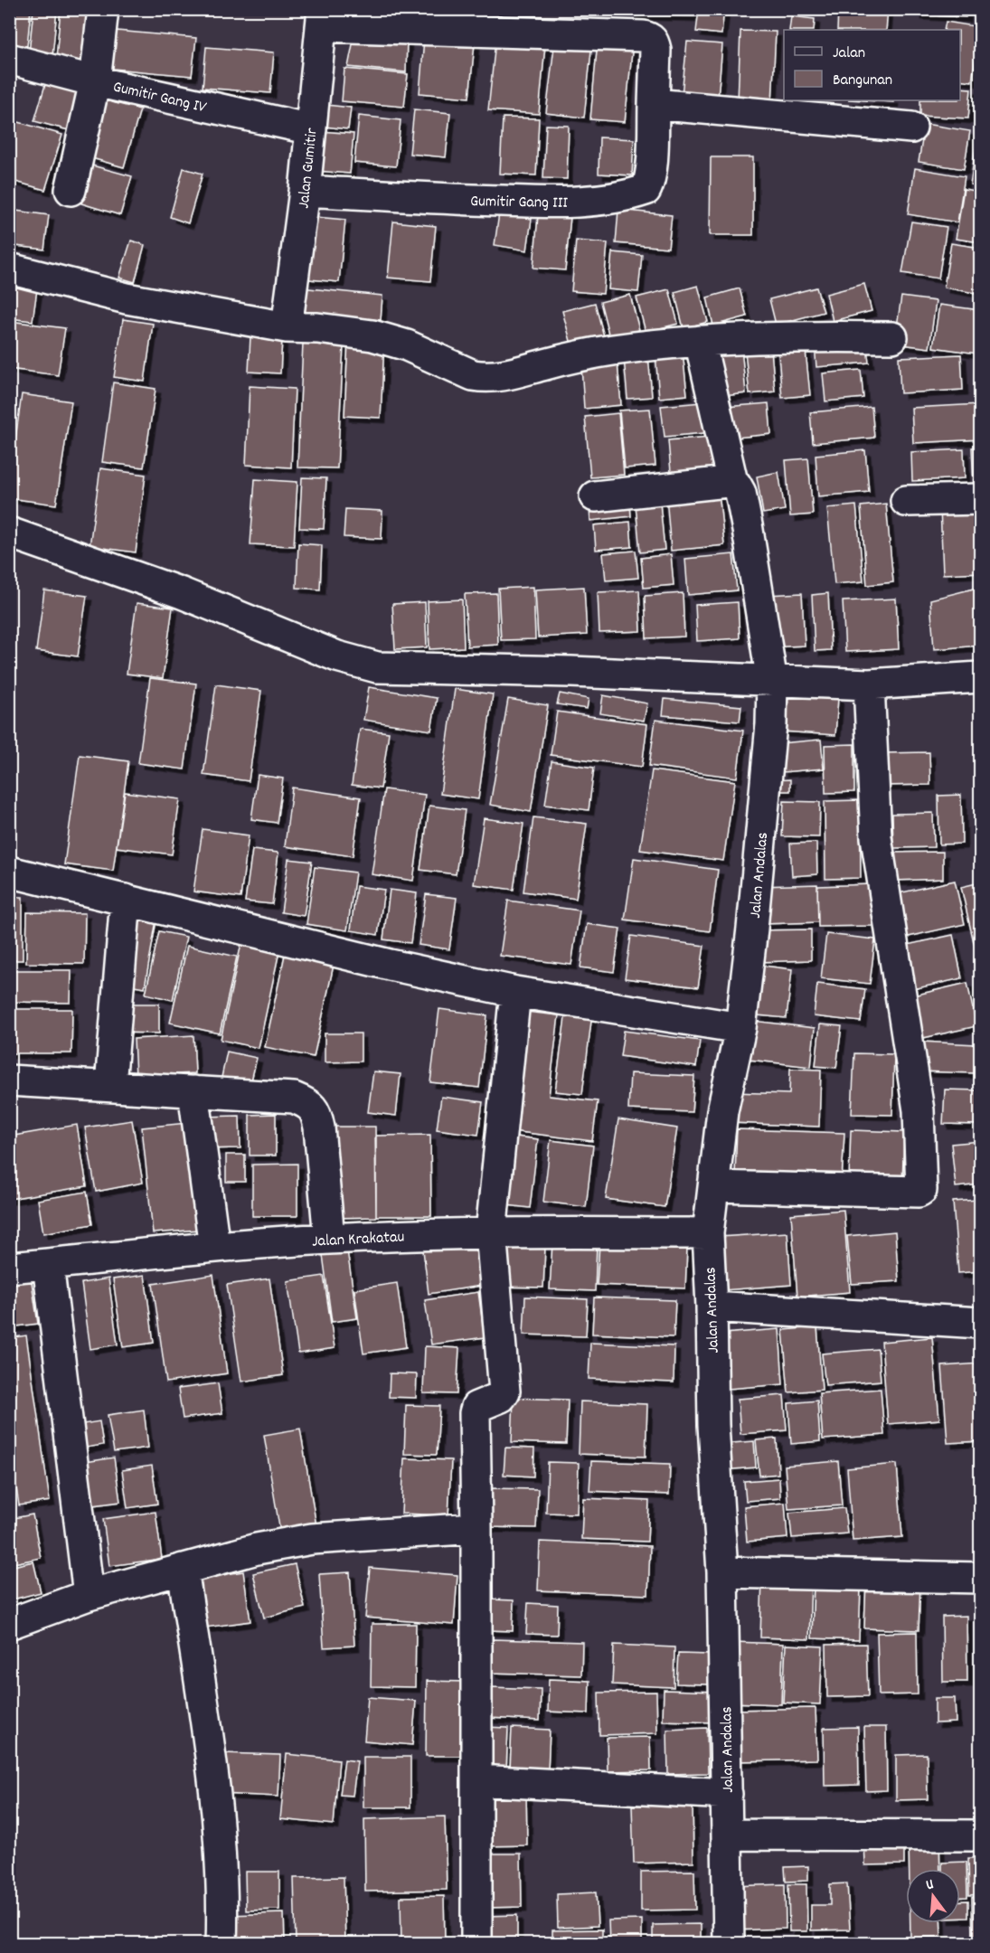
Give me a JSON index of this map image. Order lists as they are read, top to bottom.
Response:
{
  "streets": {
    "street": [
      "Gumitir Gang IV",
      "Jalan Gumitir",
      "Gumitir Gang III",
      "Jalan Andalas",
      "Jalan Krakatau"
    ]
  },
  "crossings": [
    ["Gumitir Gang IV", "Jalan Gumitir"],
    ["Jalan Gumitir", "Gumitir Gang III"],
    ["Jalan Andalas", "Jalan Krakatau"]
  ],
  "legend": ["Jalan", "Bangunan"],
  "north": "top"
}
